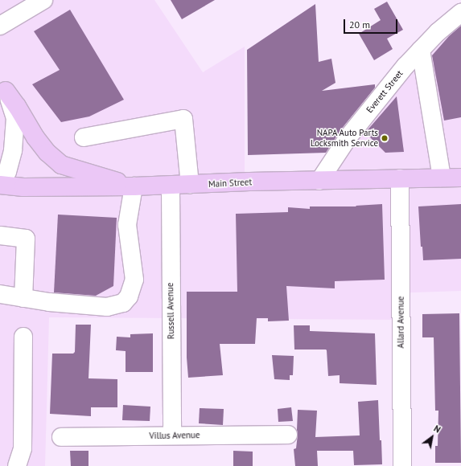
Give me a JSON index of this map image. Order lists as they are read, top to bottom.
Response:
{
  "streets": {
    "main road": ["Main Street"],
    "street": [
      "Everett Street",
      "Russell Avenue",
      "Allard Avenue",
      "Villus Avenue"
    ]
  },
  "crossings": [
    ["Everett Street", "Main Street"],
    ["Main Street", "Russell Avenue"],
    ["Main Street", "Allard Avenue"],
    ["Russell Avenue", "Villus Avenue"]
  ],
  "places": ["NAPA Auto Parts Locksmith Service"],
  "scale_bar": "20 m",
  "north": "top right"
}
